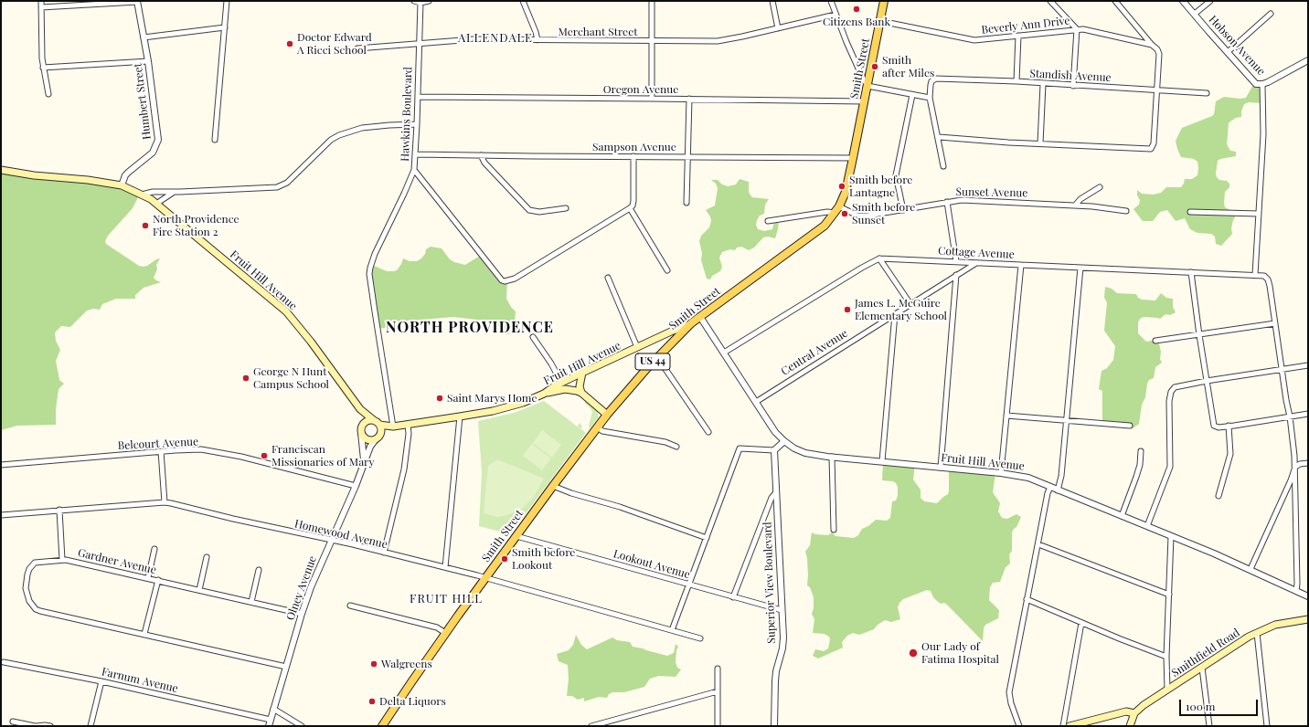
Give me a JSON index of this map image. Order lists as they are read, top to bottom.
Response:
{
  "streets": {
    "main road": [
      "Smith Street",
      "Fruit Hill Avenue",
      "US 44",
      "Smithfield Road"
    ],
    "street": [
      "Beverly Ann Drive",
      "Merchant Street",
      "Hobson Avenue",
      "Standish Avenue",
      "Oregon Avenue",
      "Humbert Street",
      "Hawkins Boulevard",
      "Sampson Avenue",
      "Sunset Avenue",
      "Cottage Avenue",
      "Central Avenue",
      "Belcourt Avenue",
      "Homewood Avenue",
      "Gardner Avenue",
      "Lookout Avenue",
      "Superior View Boulevard",
      "Olney Avenue",
      "Farnum Avenue"
    ]
  },
  "crossings": [
    ["Beverly Ann Drive", "Smith Street"],
    ["Merchant Street", "Hawkins Boulevard"],
    ["Smith Street", "Oregon Avenue"],
    ["Smith Street", "Sampson Avenue"],
    ["Smith Street", "Sunset Avenue"],
    ["Smith Street", "Fruit Hill Avenue"],
    ["Smith Street", "Homewood Avenue"],
    ["Smith Street", "Lookout Avenue"],
    ["Oregon Avenue", "Hawkins Boulevard"],
    ["Humbert Street", "Fruit Hill Avenue"],
    ["Hawkins Boulevard", "Sampson Avenue"],
    ["Cottage Avenue", "Fruit Hill Avenue"],
    ["Cottage Avenue", "Central Avenue"],
    ["Fruit Hill Avenue", "Central Avenue"],
    ["Fruit Hill Avenue", "Olney Avenue"],
    ["Belcourt Avenue", "Olney Avenue"],
    ["Homewood Avenue", "Olney Avenue"],
    ["Gardner Avenue", "Olney Avenue"],
    ["Lookout Avenue", "Superior View Boulevard"],
    ["Olney Avenue", "Farnum Avenue"]
  ],
  "districts": ["ALLENDALE", "NORTH PROVIDENCE", "FRUIT HILL"],
  "places": [
    "Citizens Bank",
    "Doctor Edward A Ricci School",
    "Smith after Miles",
    "Smith before Lantagne",
    "Smith before Sunset",
    "North Providence Fire Station 2",
    "James L. McGuire Elementary School",
    "George N Hunt Campus School",
    "Saint Marys Home",
    "Franciscan Missionaries of Mary",
    "Smith before Lookout",
    "Our Lady of Fatima Hospital",
    "Walgreens",
    "Delta Liquors"
  ],
  "scale_bar": "100 m"
}
